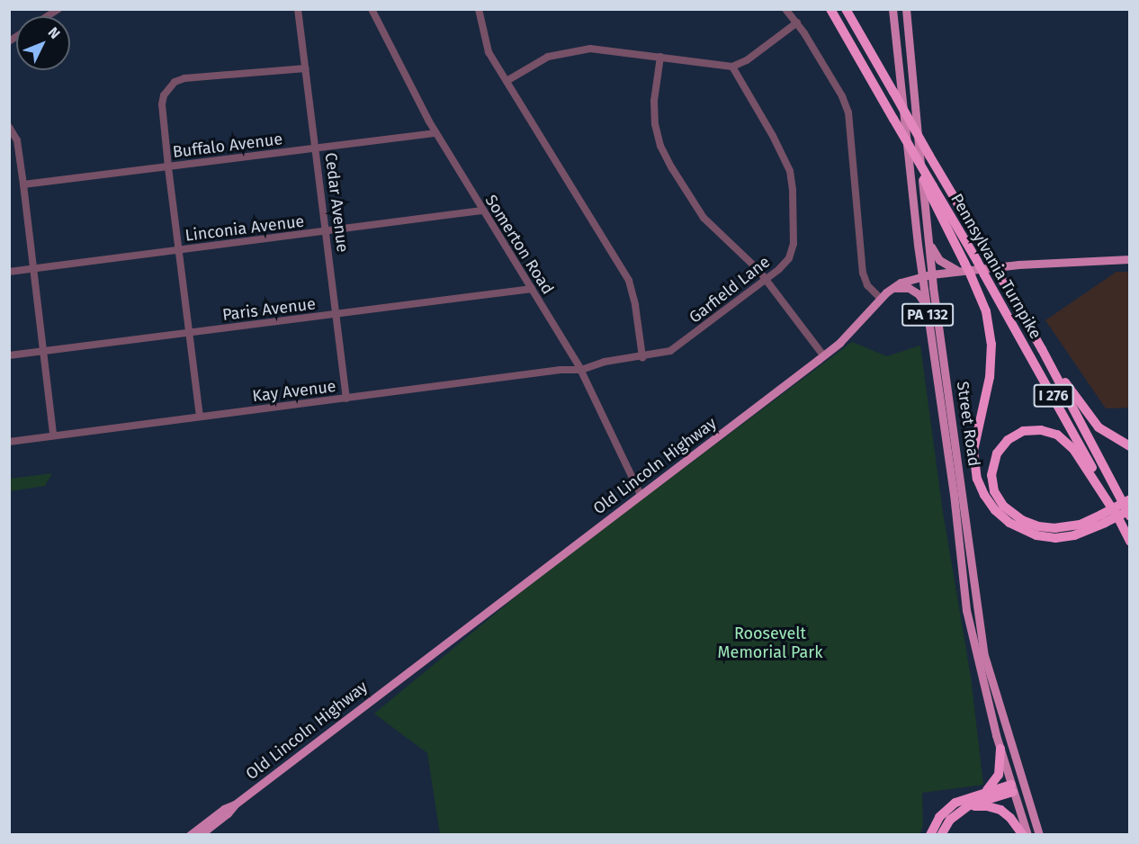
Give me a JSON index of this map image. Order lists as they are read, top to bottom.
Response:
{
  "streets": {
    "highway": ["Pennsylvania Turnpike", "I 276"],
    "main road": ["PA 132", "Street Road", "Old Lincoln Highway"],
    "street": [
      "Buffalo Avenue",
      "Cedar Avenue",
      "Linconia Avenue",
      "Somerton Road",
      "Garfield Lane",
      "Paris Avenue",
      "Kay Avenue"
    ]
  },
  "crossings": [
    ["Buffalo Avenue", "Cedar Avenue"],
    ["Buffalo Avenue", "Somerton Road"],
    ["Cedar Avenue", "Linconia Avenue"],
    ["Cedar Avenue", "Paris Avenue"],
    ["Cedar Avenue", "Kay Avenue"],
    ["Linconia Avenue", "Somerton Road"],
    ["Somerton Road", "Garfield Lane"],
    ["Somerton Road", "Paris Avenue"],
    ["Somerton Road", "Kay Avenue"],
    ["Somerton Road", "Old Lincoln Highway"],
    ["Garfield Lane", "Kay Avenue"],
    ["Street Road", "Old Lincoln Highway"]
  ],
  "parks": ["Roosevelt Memorial Park"],
  "north": "top right"
}
